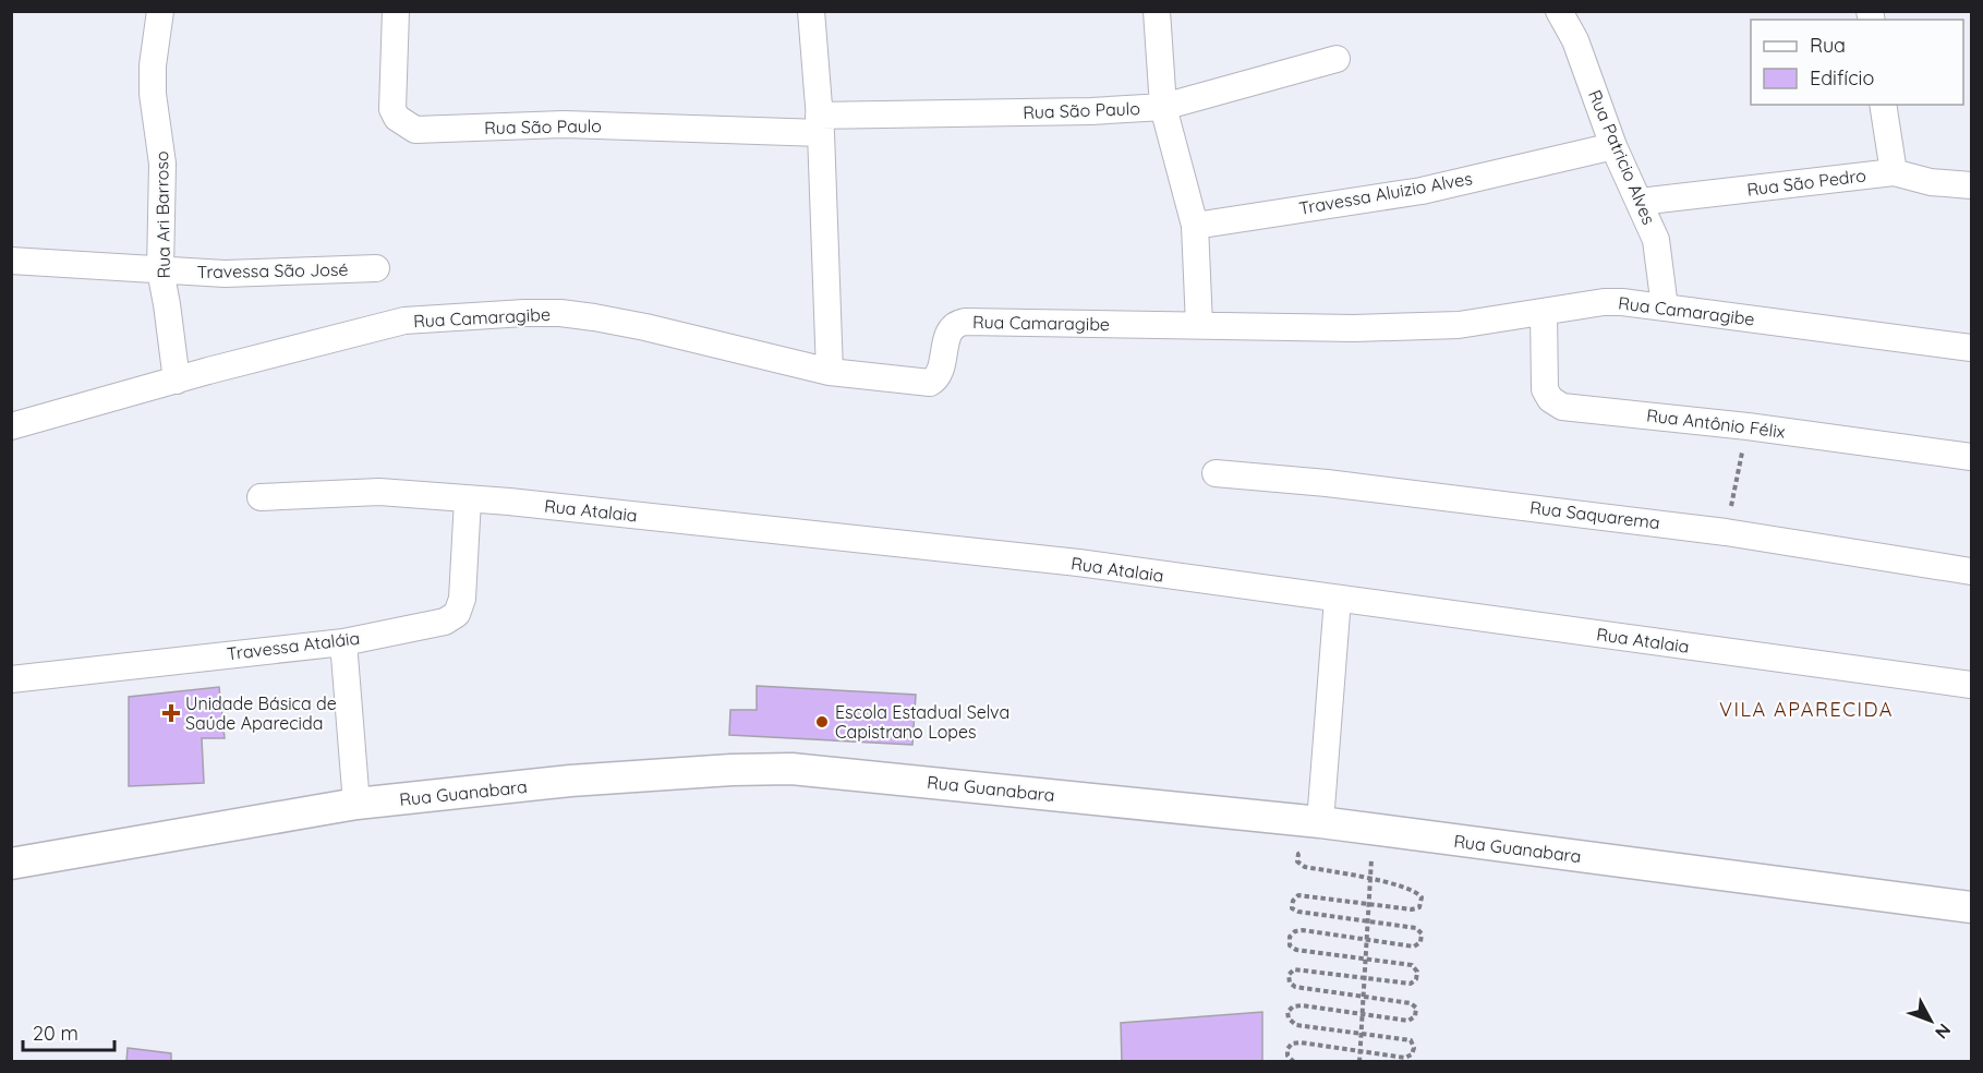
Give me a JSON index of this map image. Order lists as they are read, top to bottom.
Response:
{
  "streets": {
    "street": [
      "Rua São Paulo",
      "Rua Patricio Alves",
      "Rua São Pedro",
      "Travessa Aluizio Alves",
      "Rua Ari Barroso",
      "Travessa São José",
      "Rua Camaragibe",
      "Rua Antônio Félix",
      "Rua Atalaia",
      "Rua Saquarema",
      "Travessa Ataláia",
      "Rua Guanabara"
    ]
  },
  "crossings": [
    ["Rua Patricio Alves", "Rua São Pedro"],
    ["Rua Patricio Alves", "Travessa Aluizio Alves"],
    ["Rua Patricio Alves", "Rua Camaragibe"],
    ["Rua Ari Barroso", "Travessa São José"],
    ["Rua Ari Barroso", "Rua Camaragibe"],
    ["Rua Camaragibe", "Rua Antônio Félix"],
    ["Rua Atalaia", "Travessa Ataláia"]
  ],
  "districts": ["VILA APARECIDA"],
  "places": {
    "health": ["Unidade Básica de Saúde Aparecida"],
    "other": ["Escola Estadual Selva Capistrano Lopes"]
  },
  "legend": ["Rua", "Edifício"],
  "scale_bar": "20 m",
  "north": "bottom right"
}
